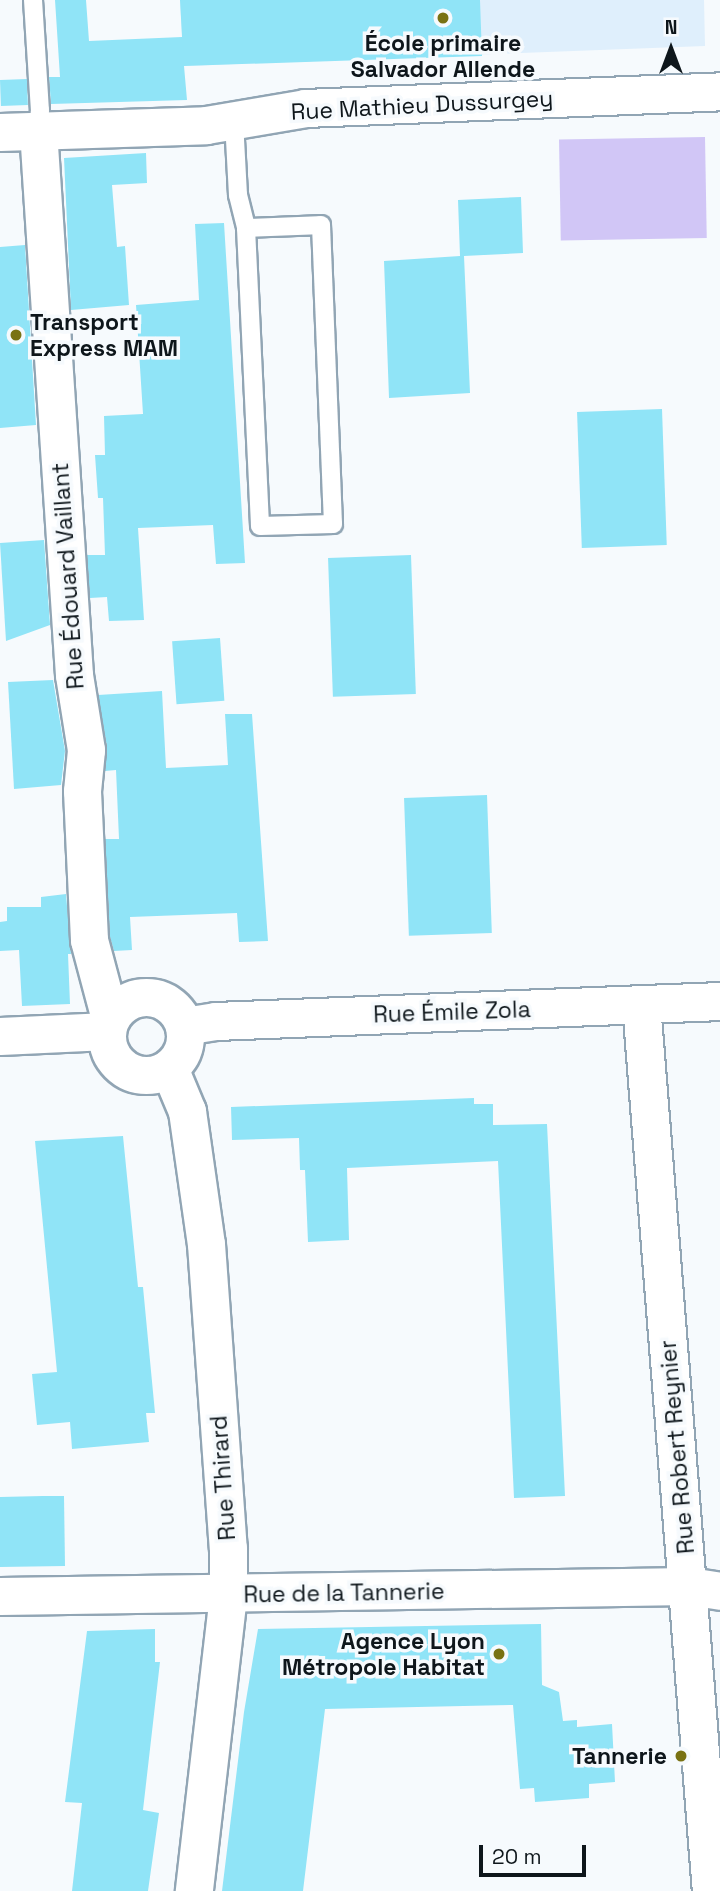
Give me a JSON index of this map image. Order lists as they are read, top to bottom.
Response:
{
  "streets": {
    "street": [
      "Rue Mathieu Dussurgey",
      "Rue Édouard Vaillant",
      "Rue Émile Zola",
      "Rue Robert Reynier",
      "Rue Thirard",
      "Rue de la Tannerie"
    ]
  },
  "crossings": [
    ["Rue Mathieu Dussurgey", "Rue Édouard Vaillant"],
    ["Rue Édouard Vaillant", "Rue Émile Zola"],
    ["Rue Édouard Vaillant", "Rue Thirard"],
    ["Rue Émile Zola", "Rue Robert Reynier"],
    ["Rue Émile Zola", "Rue Thirard"],
    ["Rue Robert Reynier", "Rue de la Tannerie"],
    ["Rue Thirard", "Rue de la Tannerie"]
  ],
  "places": [
    "École primaire Salvador Allende",
    "Transport Express MAM",
    "Agence Lyon Métropole Habitat",
    "Tannerie"
  ],
  "scale_bar": "20 m",
  "north": "top"
}
